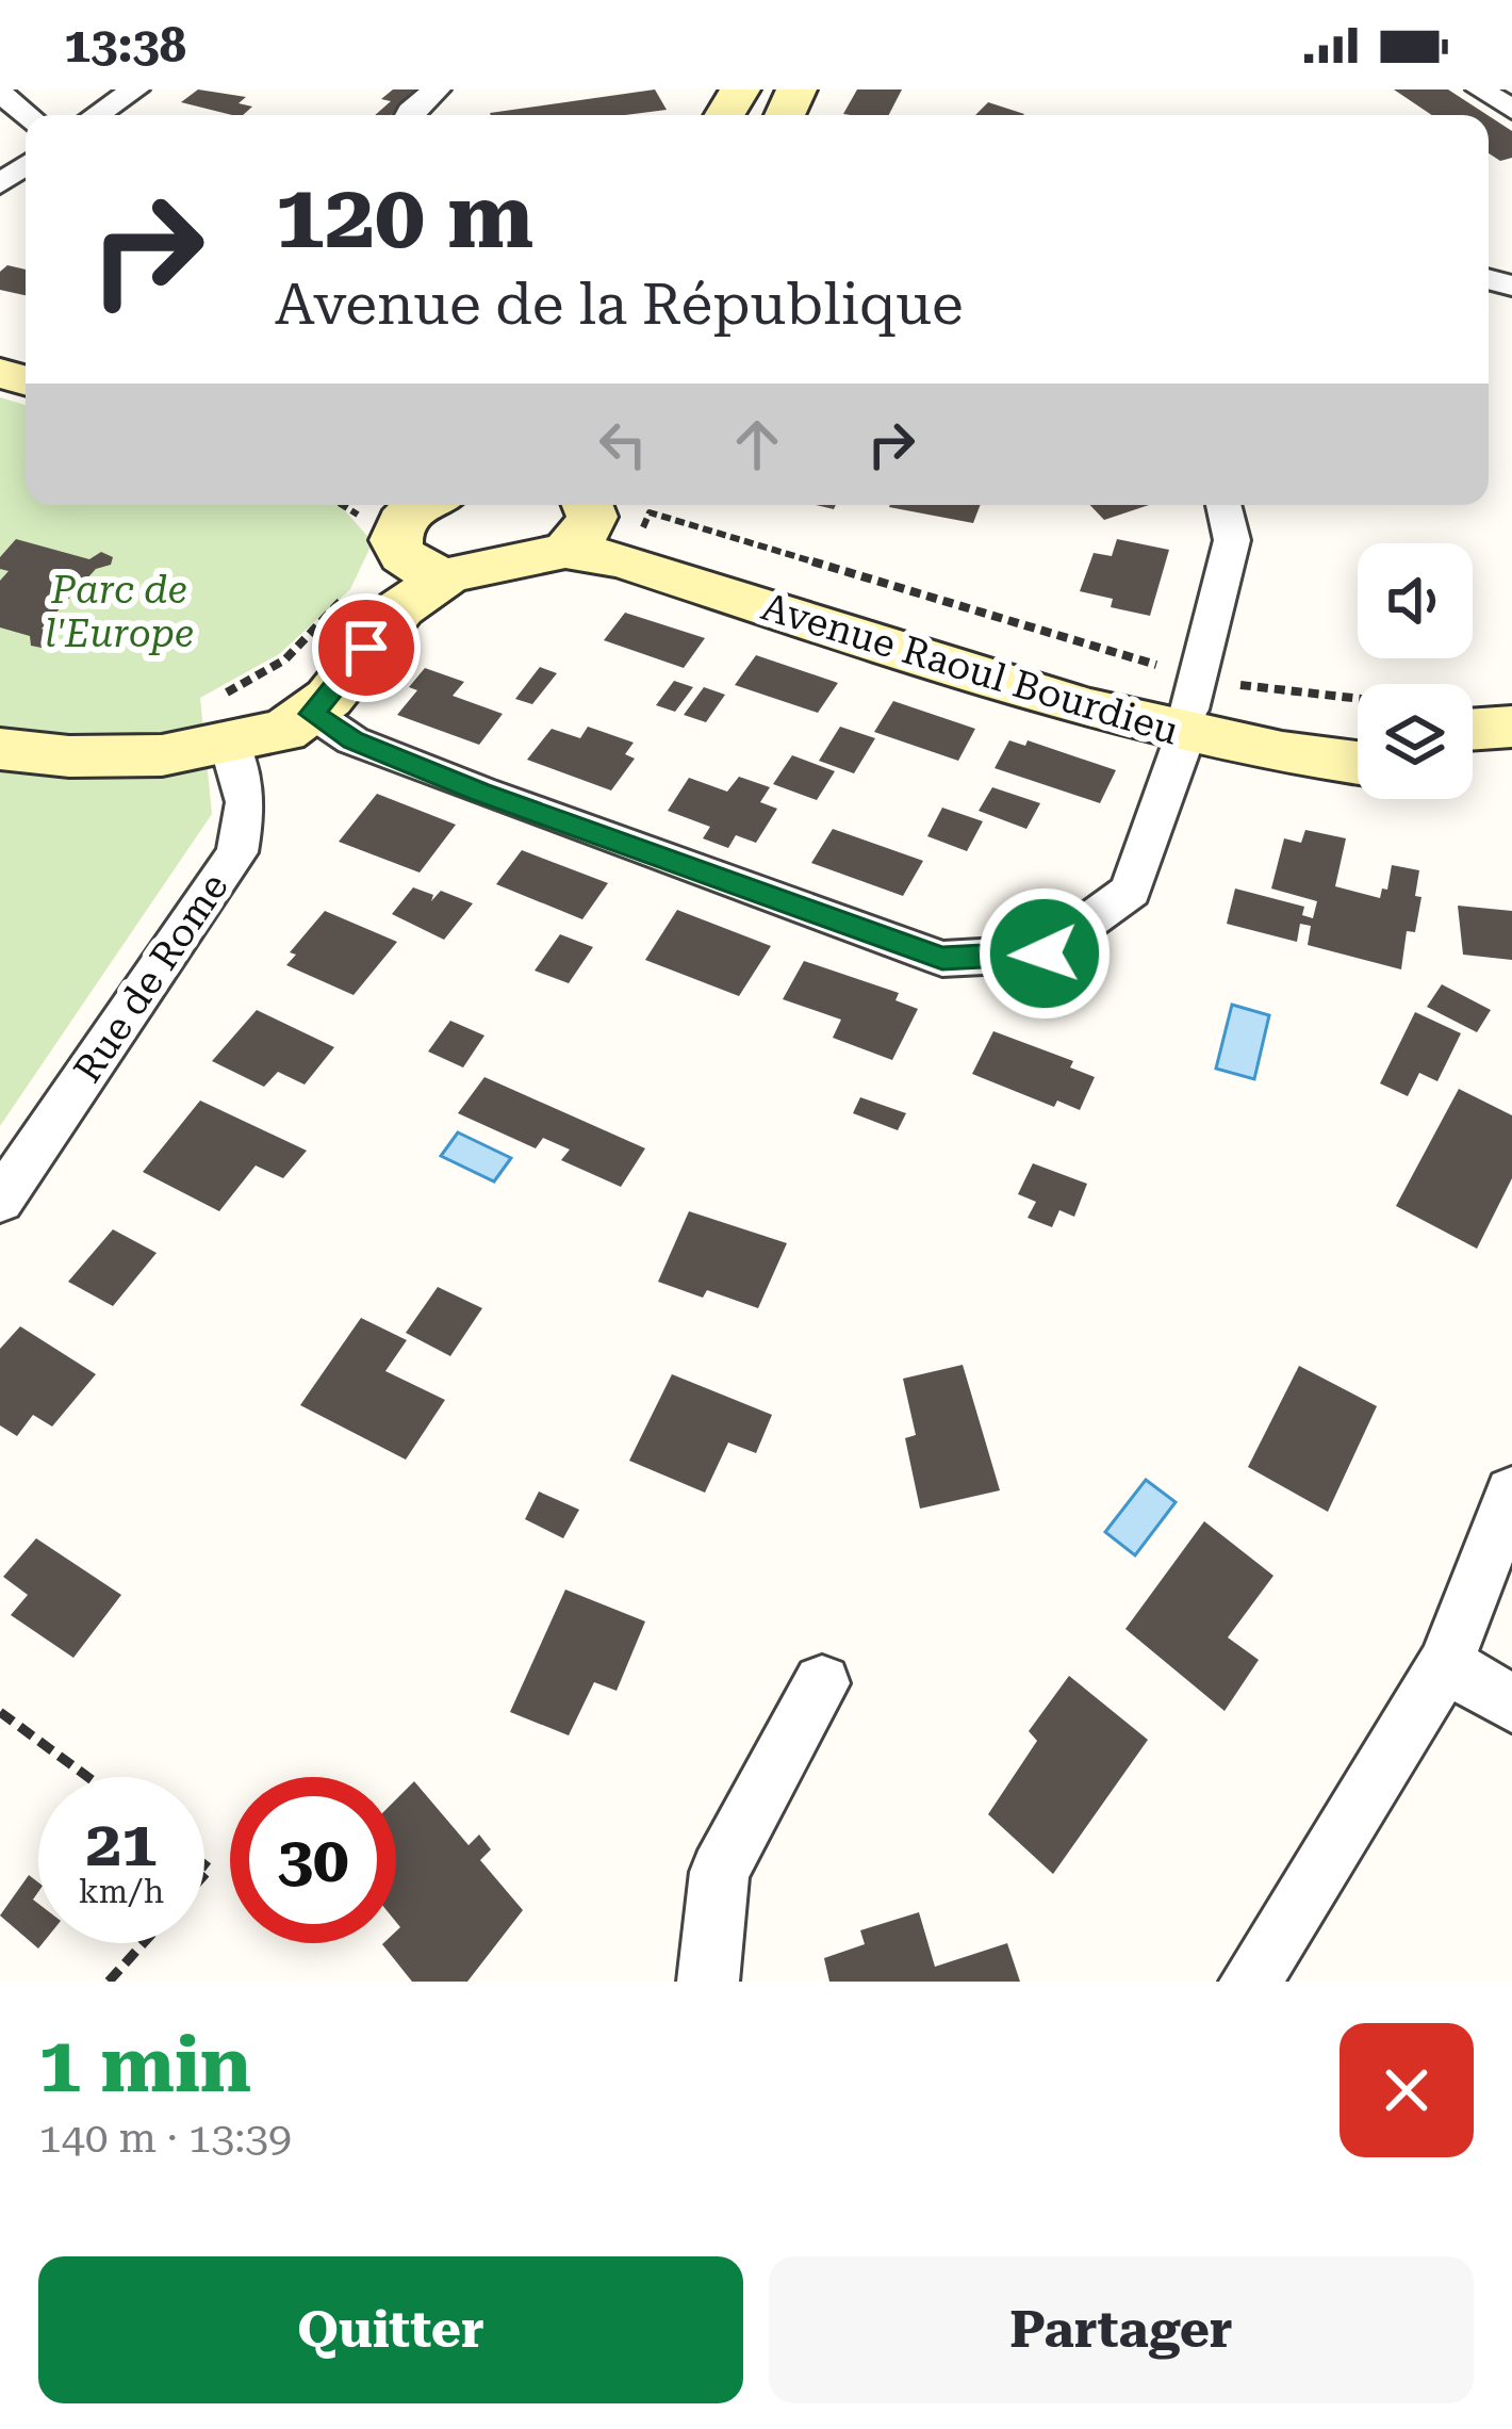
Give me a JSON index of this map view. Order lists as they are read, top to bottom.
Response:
{
  "streets": {
    "street": ["Avenue Raoul Bourdieu", "Rue de Rome"]
  },
  "parks": ["Parc de l'Europe"],
  "page": {
    "status": "13:38",
    "turn": ["120 m", "Avenue de la République"],
    "speed": "21 km/h",
    "limit": "30",
    "heading": ["1 min", "140 m · 13:39"],
    "buttons": ["Quitter", "Partager"]
  }
}
